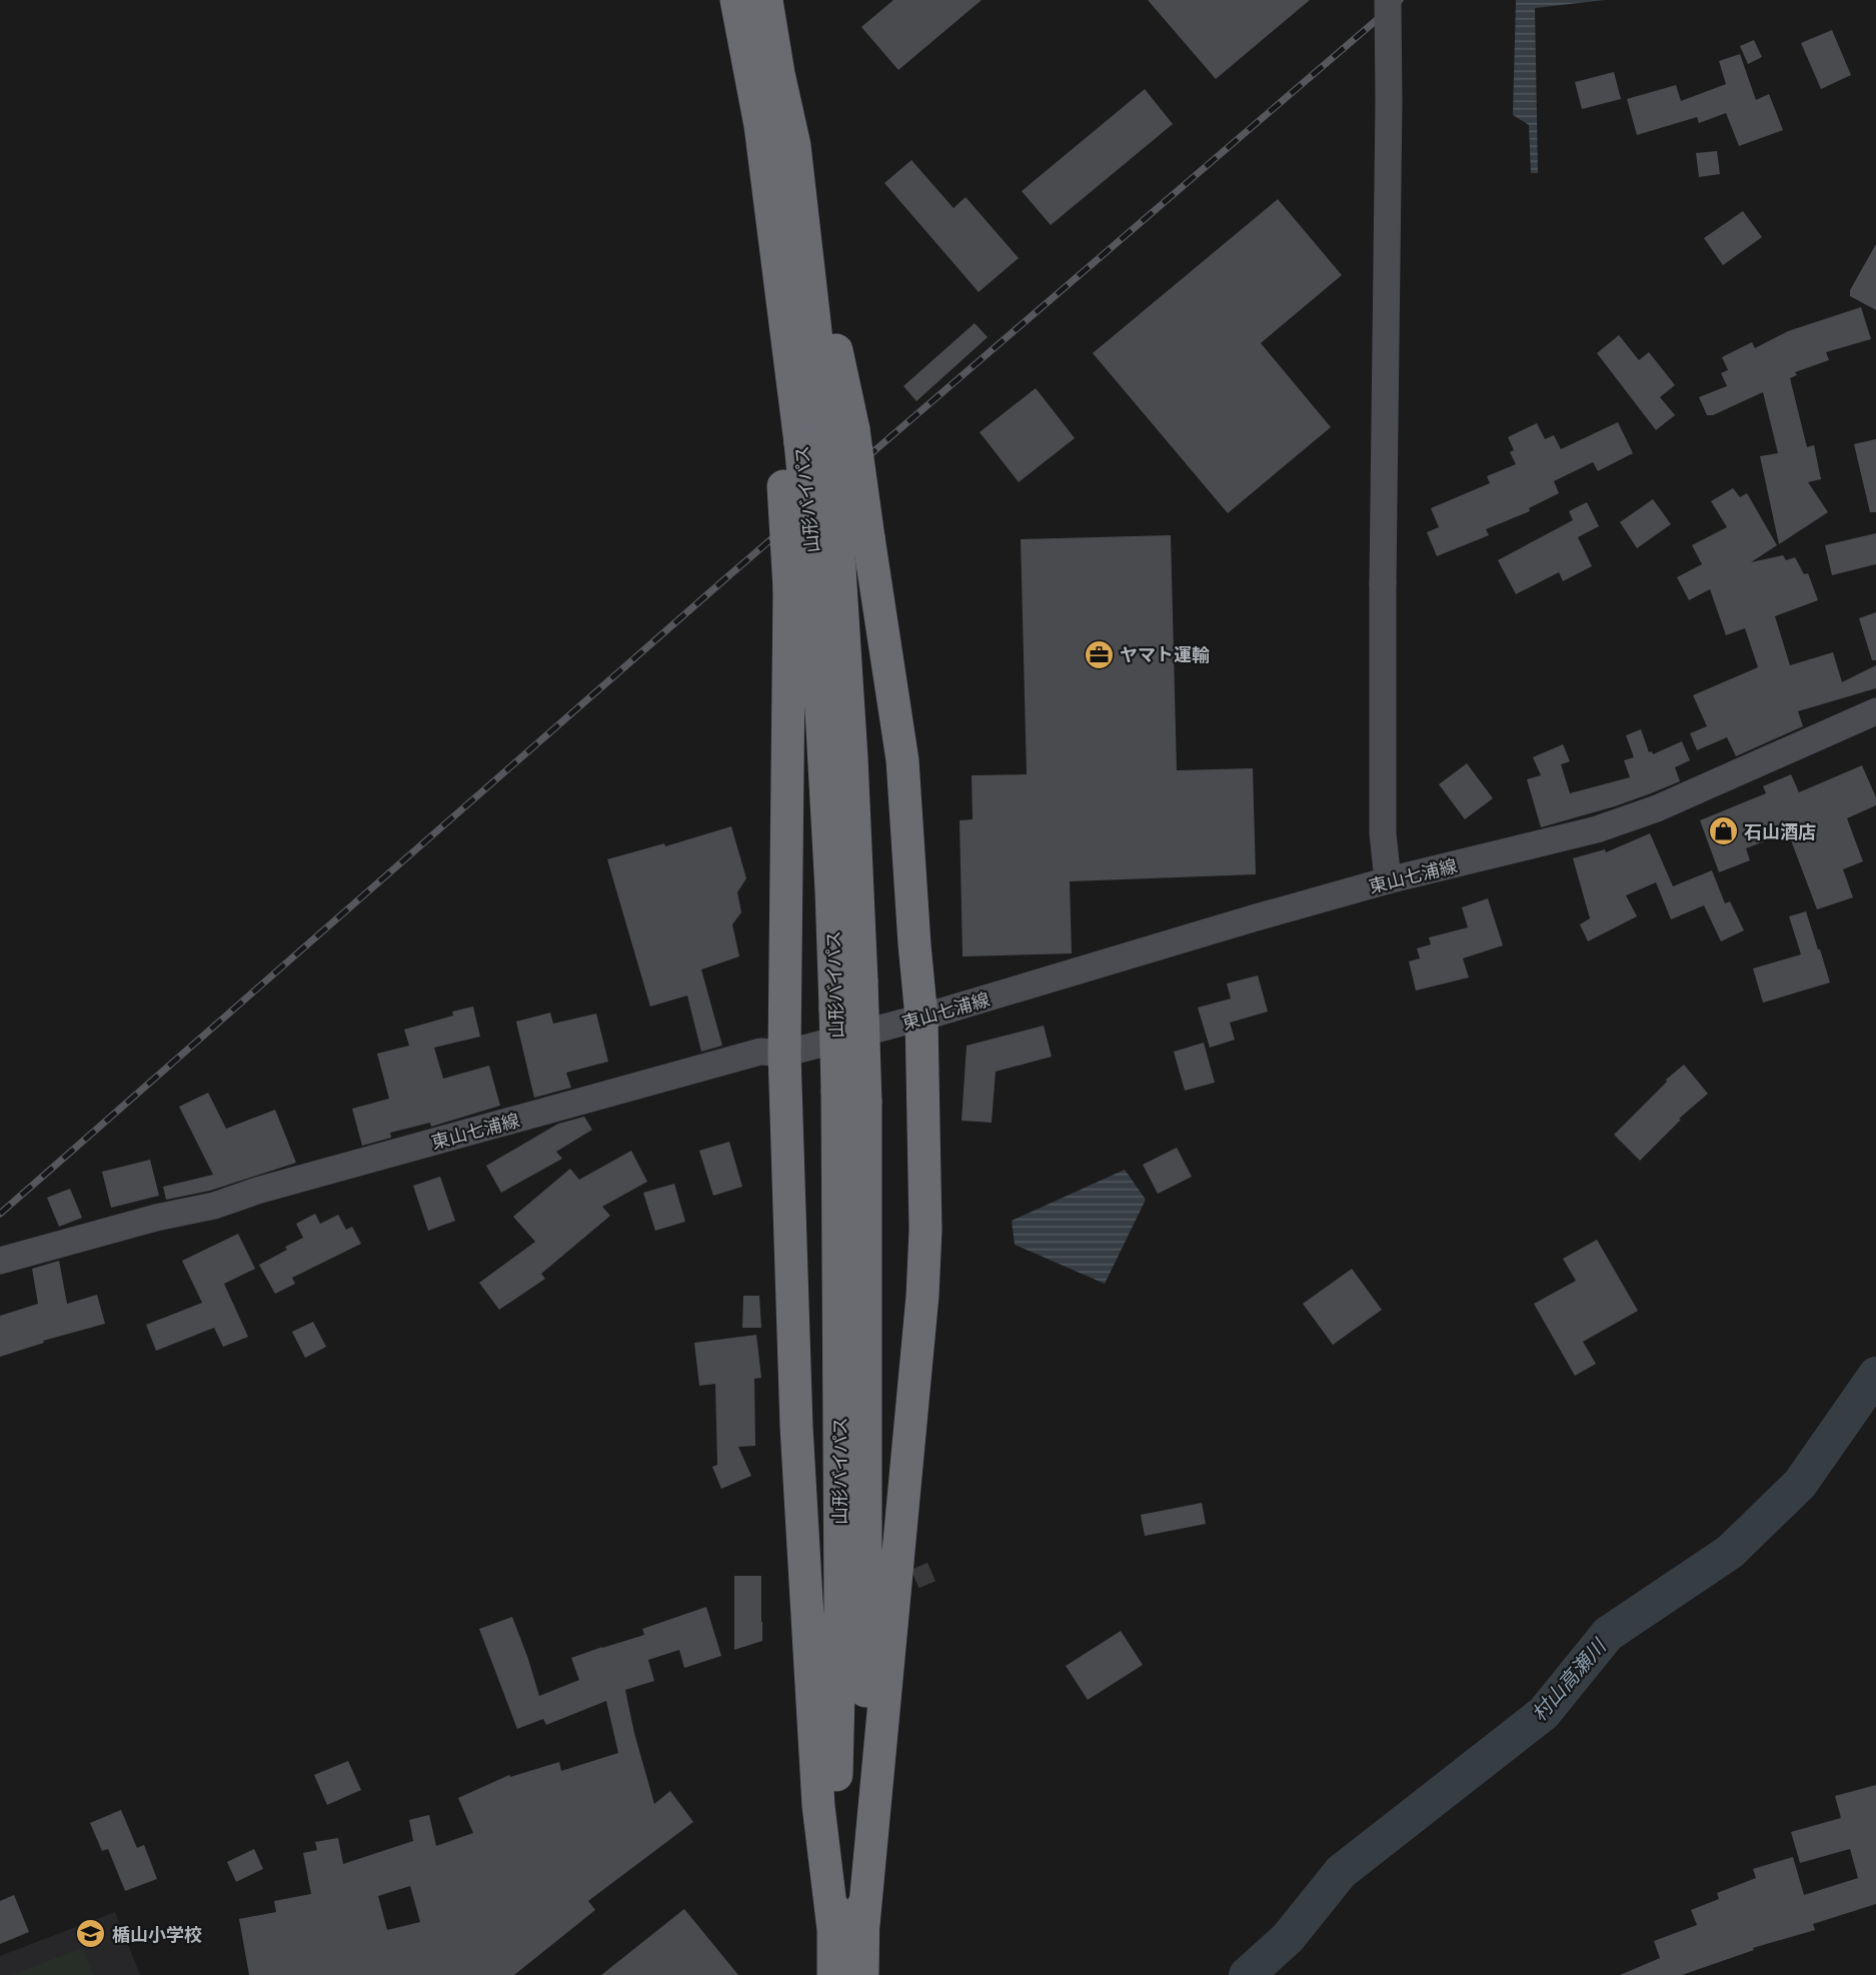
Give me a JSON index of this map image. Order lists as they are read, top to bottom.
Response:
{
  "streets": {
    "highway": ["山形バイパス"],
    "main road": ["東山七浦線"]
  },
  "water": ["村山高瀬川"],
  "places": {
    "office": ["ヤマト運輸"],
    "shop": ["石山酒店"],
    "school or university": ["楯山小学校"]
  }
}
